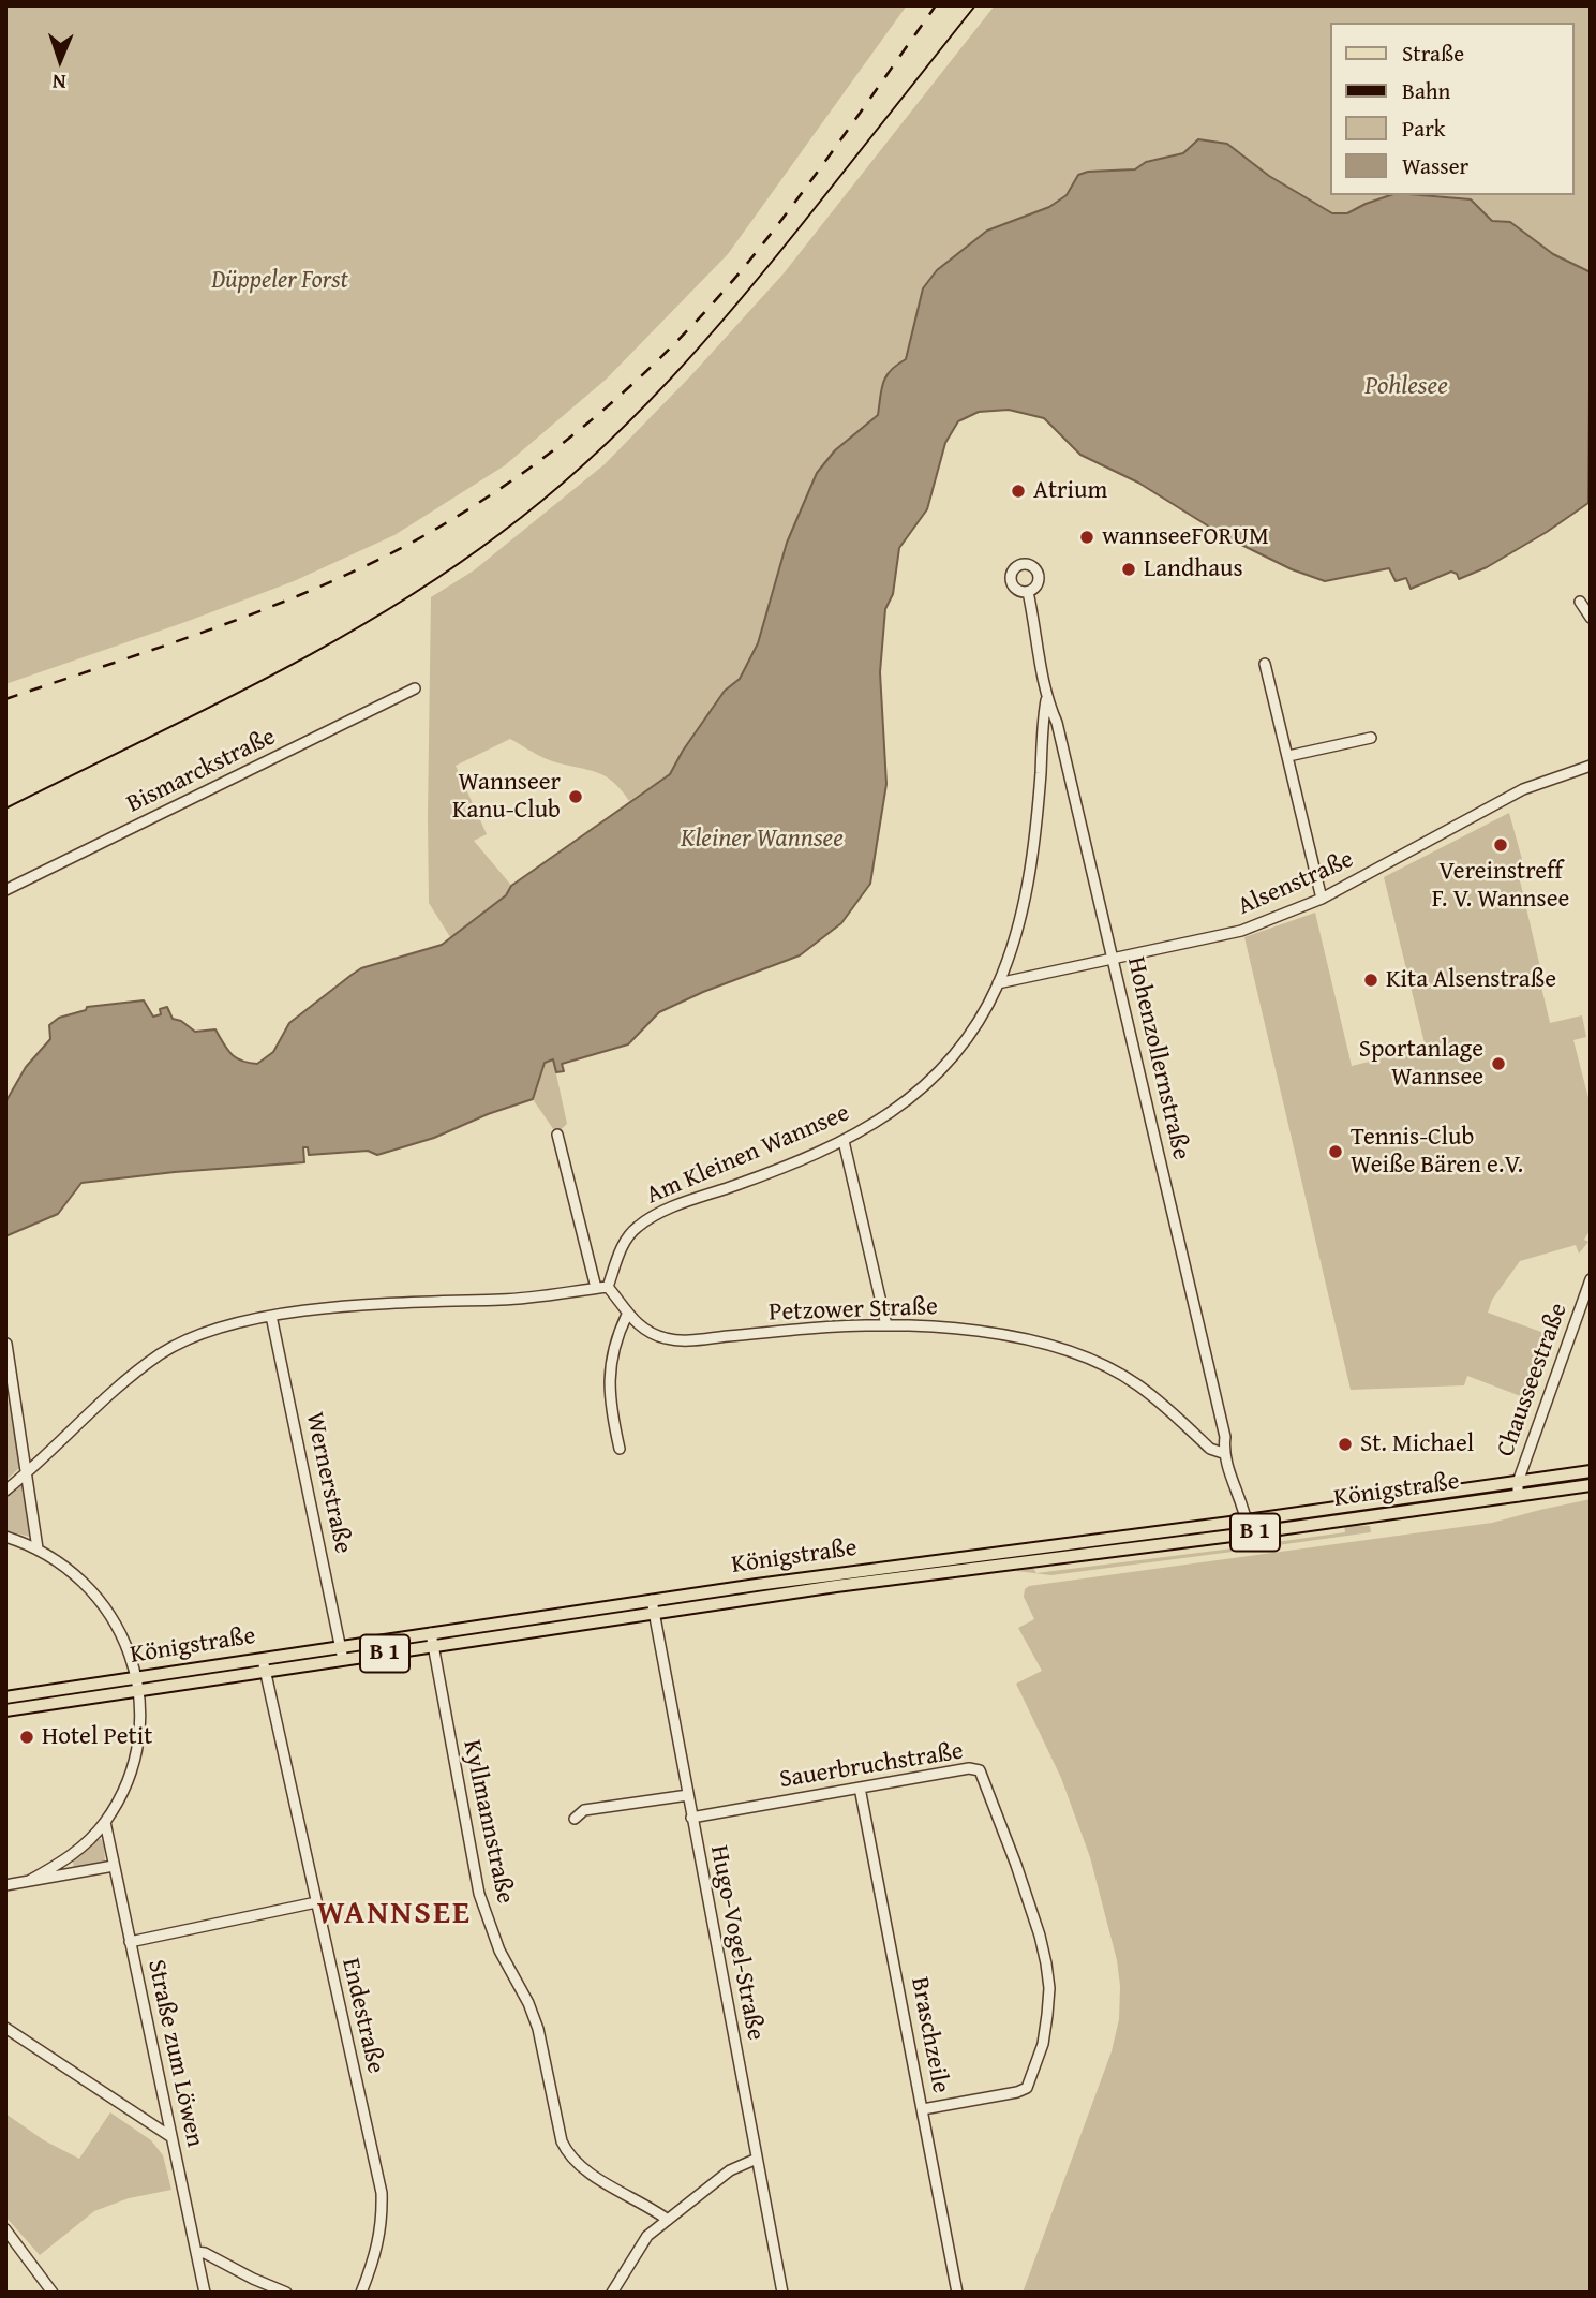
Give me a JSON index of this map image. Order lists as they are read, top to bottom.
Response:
{
  "streets": {
    "main road": ["Königstraße", "B 1"],
    "street": [
      "Bismarckstraße",
      "Alsenstraße",
      "Hohenzollernstraße",
      "Am Kleinen Wannsee",
      "Petzower Straße",
      "Chausseestraße",
      "Wernerstraße",
      "Sauerbruchstraße",
      "Kyllmannstraße",
      "Hugo-Vogel-Straße",
      "Endestraße",
      "Braschzeile",
      "Straße zum Löwen"
    ]
  },
  "crossings": [
    ["Alsenstraße", "Hohenzollernstraße"],
    ["Alsenstraße", "Am Kleinen Wannsee"],
    ["Hohenzollernstraße", "Am Kleinen Wannsee"],
    ["Hohenzollernstraße", "Petzower Straße"],
    ["Hohenzollernstraße", "Königstraße"],
    ["Am Kleinen Wannsee", "Petzower Straße"],
    ["Chausseestraße", "Königstraße"],
    ["Wernerstraße", "Königstraße"],
    ["Königstraße", "Kyllmannstraße"],
    ["Königstraße", "Hugo-Vogel-Straße"],
    ["Königstraße", "Endestraße"],
    ["Sauerbruchstraße", "Hugo-Vogel-Straße"],
    ["Sauerbruchstraße", "Braschzeile"]
  ],
  "districts": ["WANNSEE"],
  "water": ["Pohlesee", "Kleiner Wannsee"],
  "parks": ["Düppeler Forst"],
  "places": [
    "Atrium",
    "wannseeFORUM",
    "Landhaus",
    "Wannseer Kanu-Club",
    "Vereinstreff F. V. Wannsee",
    "Kita Alsenstraße",
    "Sportanlage Wannsee",
    "Tennis-Club Weiße Bären e.V.",
    "St. Michael",
    "Hotel Petit"
  ],
  "legend": [
    "Straße",
    "Bahn",
    "Park",
    "Wasser"
  ],
  "north": "bottom"
}
